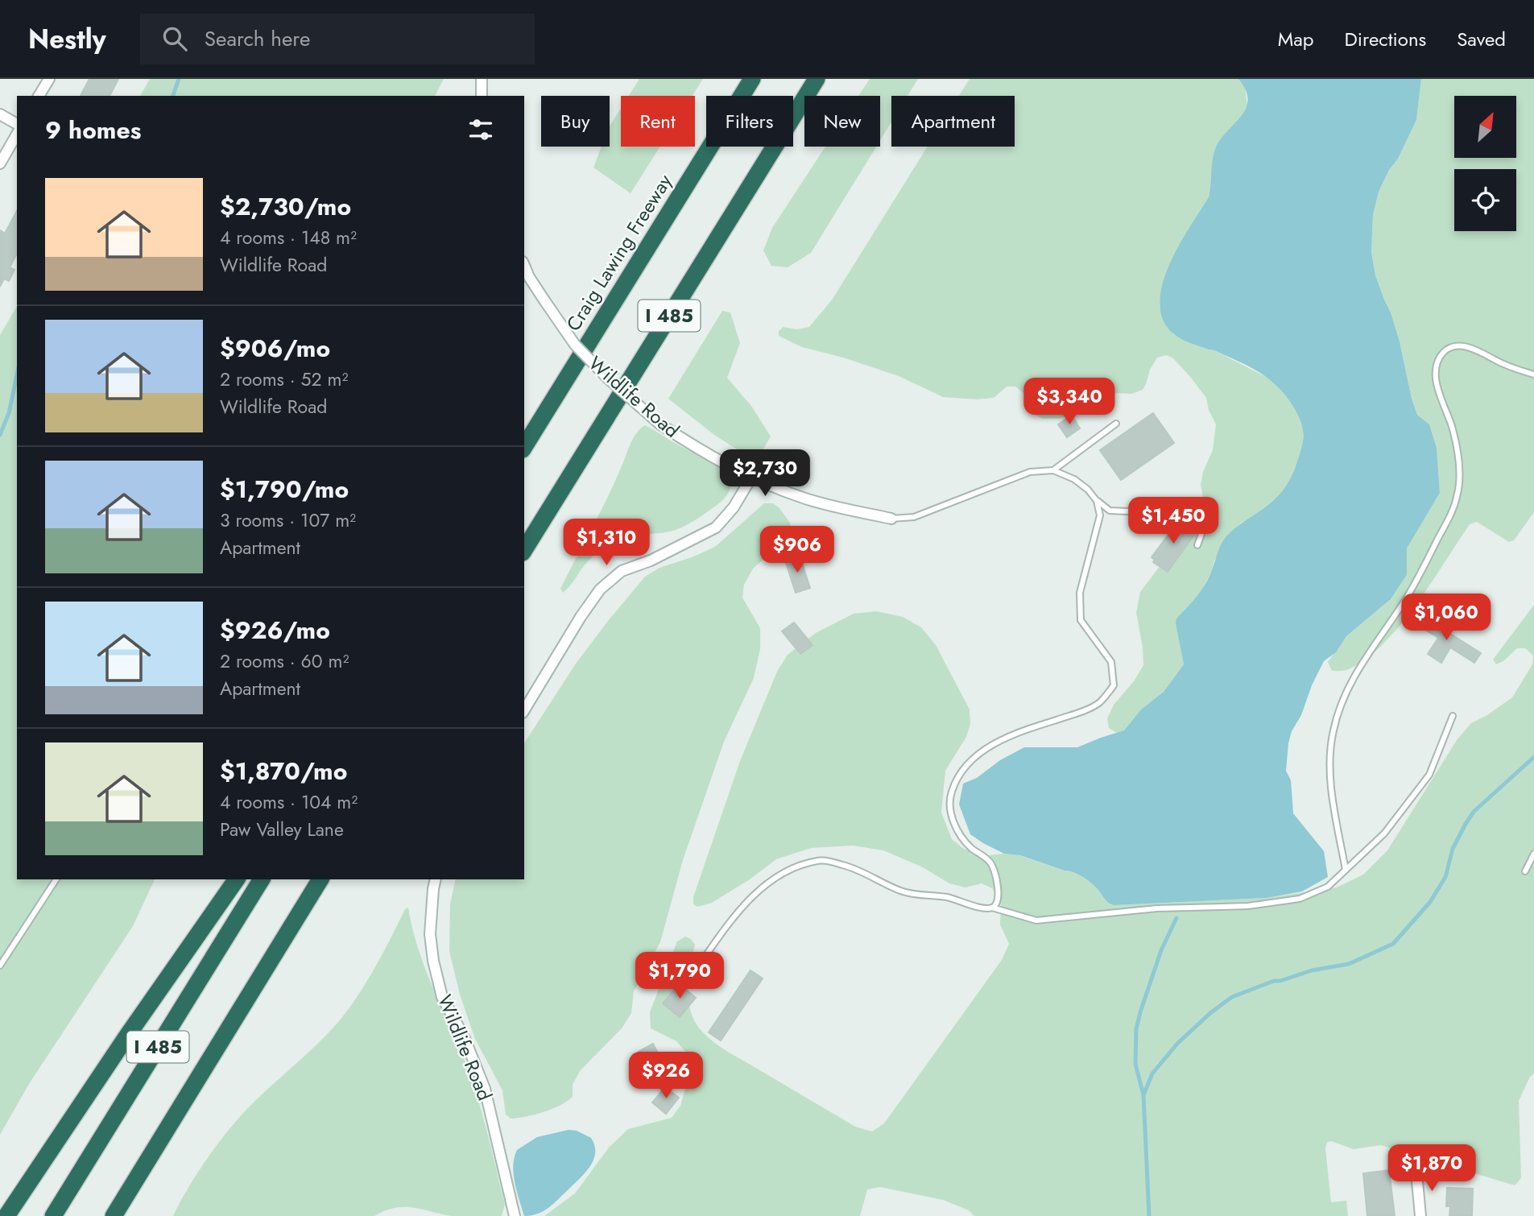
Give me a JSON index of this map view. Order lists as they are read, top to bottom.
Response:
{
  "streets": {
    "highway": ["Craig Lawing Freeway", "I 485"],
    "street": ["Wildlife Road"]
  },
  "north": "top right",
  "page": {
    "header": "Nestly",
    "search": "Search here",
    "nav": ["Map", "Directions", "Saved"],
    "chip": [
      "Buy",
      "Rent",
      "Filters",
      "New",
      "Apartment"
    ],
    "heading": "9 homes",
    "list": [
      {
        "name": "$2,730/mo",
        "note": "4 rooms · 148 m² · Wildlife Road"
      },
      {
        "name": "$906/mo",
        "note": "2 rooms · 52 m² · Wildlife Road"
      },
      {
        "name": "$1,790/mo",
        "note": "3 rooms · 107 m² · Apartment"
      },
      {
        "name": "$926/mo",
        "note": "2 rooms · 60 m² · Apartment"
      },
      {
        "name": "$1,870/mo",
        "note": "4 rooms · 104 m² · Paw Valley Lane"
      }
    ],
    "price": [
      "$3,340",
      "$2,730",
      "$1,450",
      "$1,310",
      "$906",
      "$1,060",
      "$1,790",
      "$926",
      "$1,870"
    ]
  }
}
